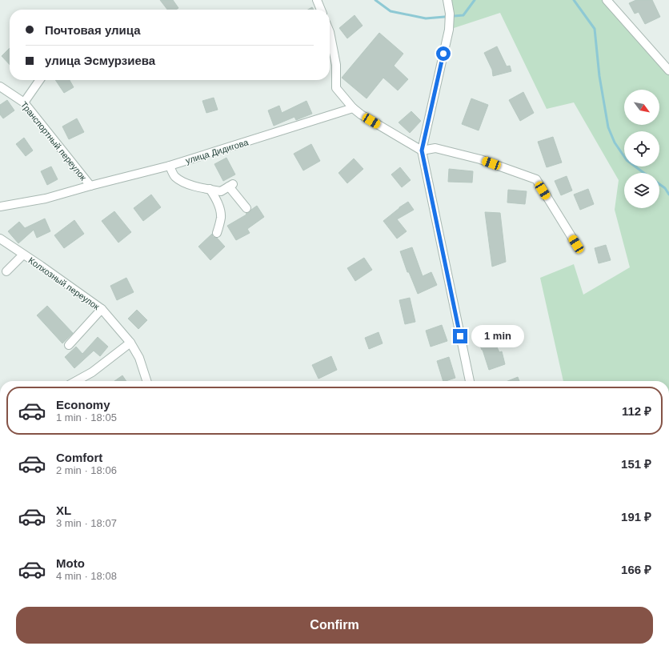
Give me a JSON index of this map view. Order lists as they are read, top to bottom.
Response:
{
  "streets": {
    "street": ["Транспортный переулок", "улица Дидигова", "Колхозный переулок"]
  },
  "crossings": [
    ["Транспортный переулок", "улица Дидигова"]
  ],
  "north": "bottom right",
  "page": {
    "banner": ["Почтовая улица", "улица Эсмурзиева"],
    "bubble": "1 min",
    "list": [
      {
        "name": "Economy",
        "note": "1 min · 18:05",
        "value": "112 ₽"
      },
      {
        "name": "Comfort",
        "note": "2 min · 18:06",
        "value": "151 ₽"
      },
      {
        "name": "XL",
        "note": "3 min · 18:07",
        "value": "191 ₽"
      },
      {
        "name": "Moto",
        "note": "4 min · 18:08",
        "value": "166 ₽"
      }
    ],
    "buttons": "Confirm"
  }
}
